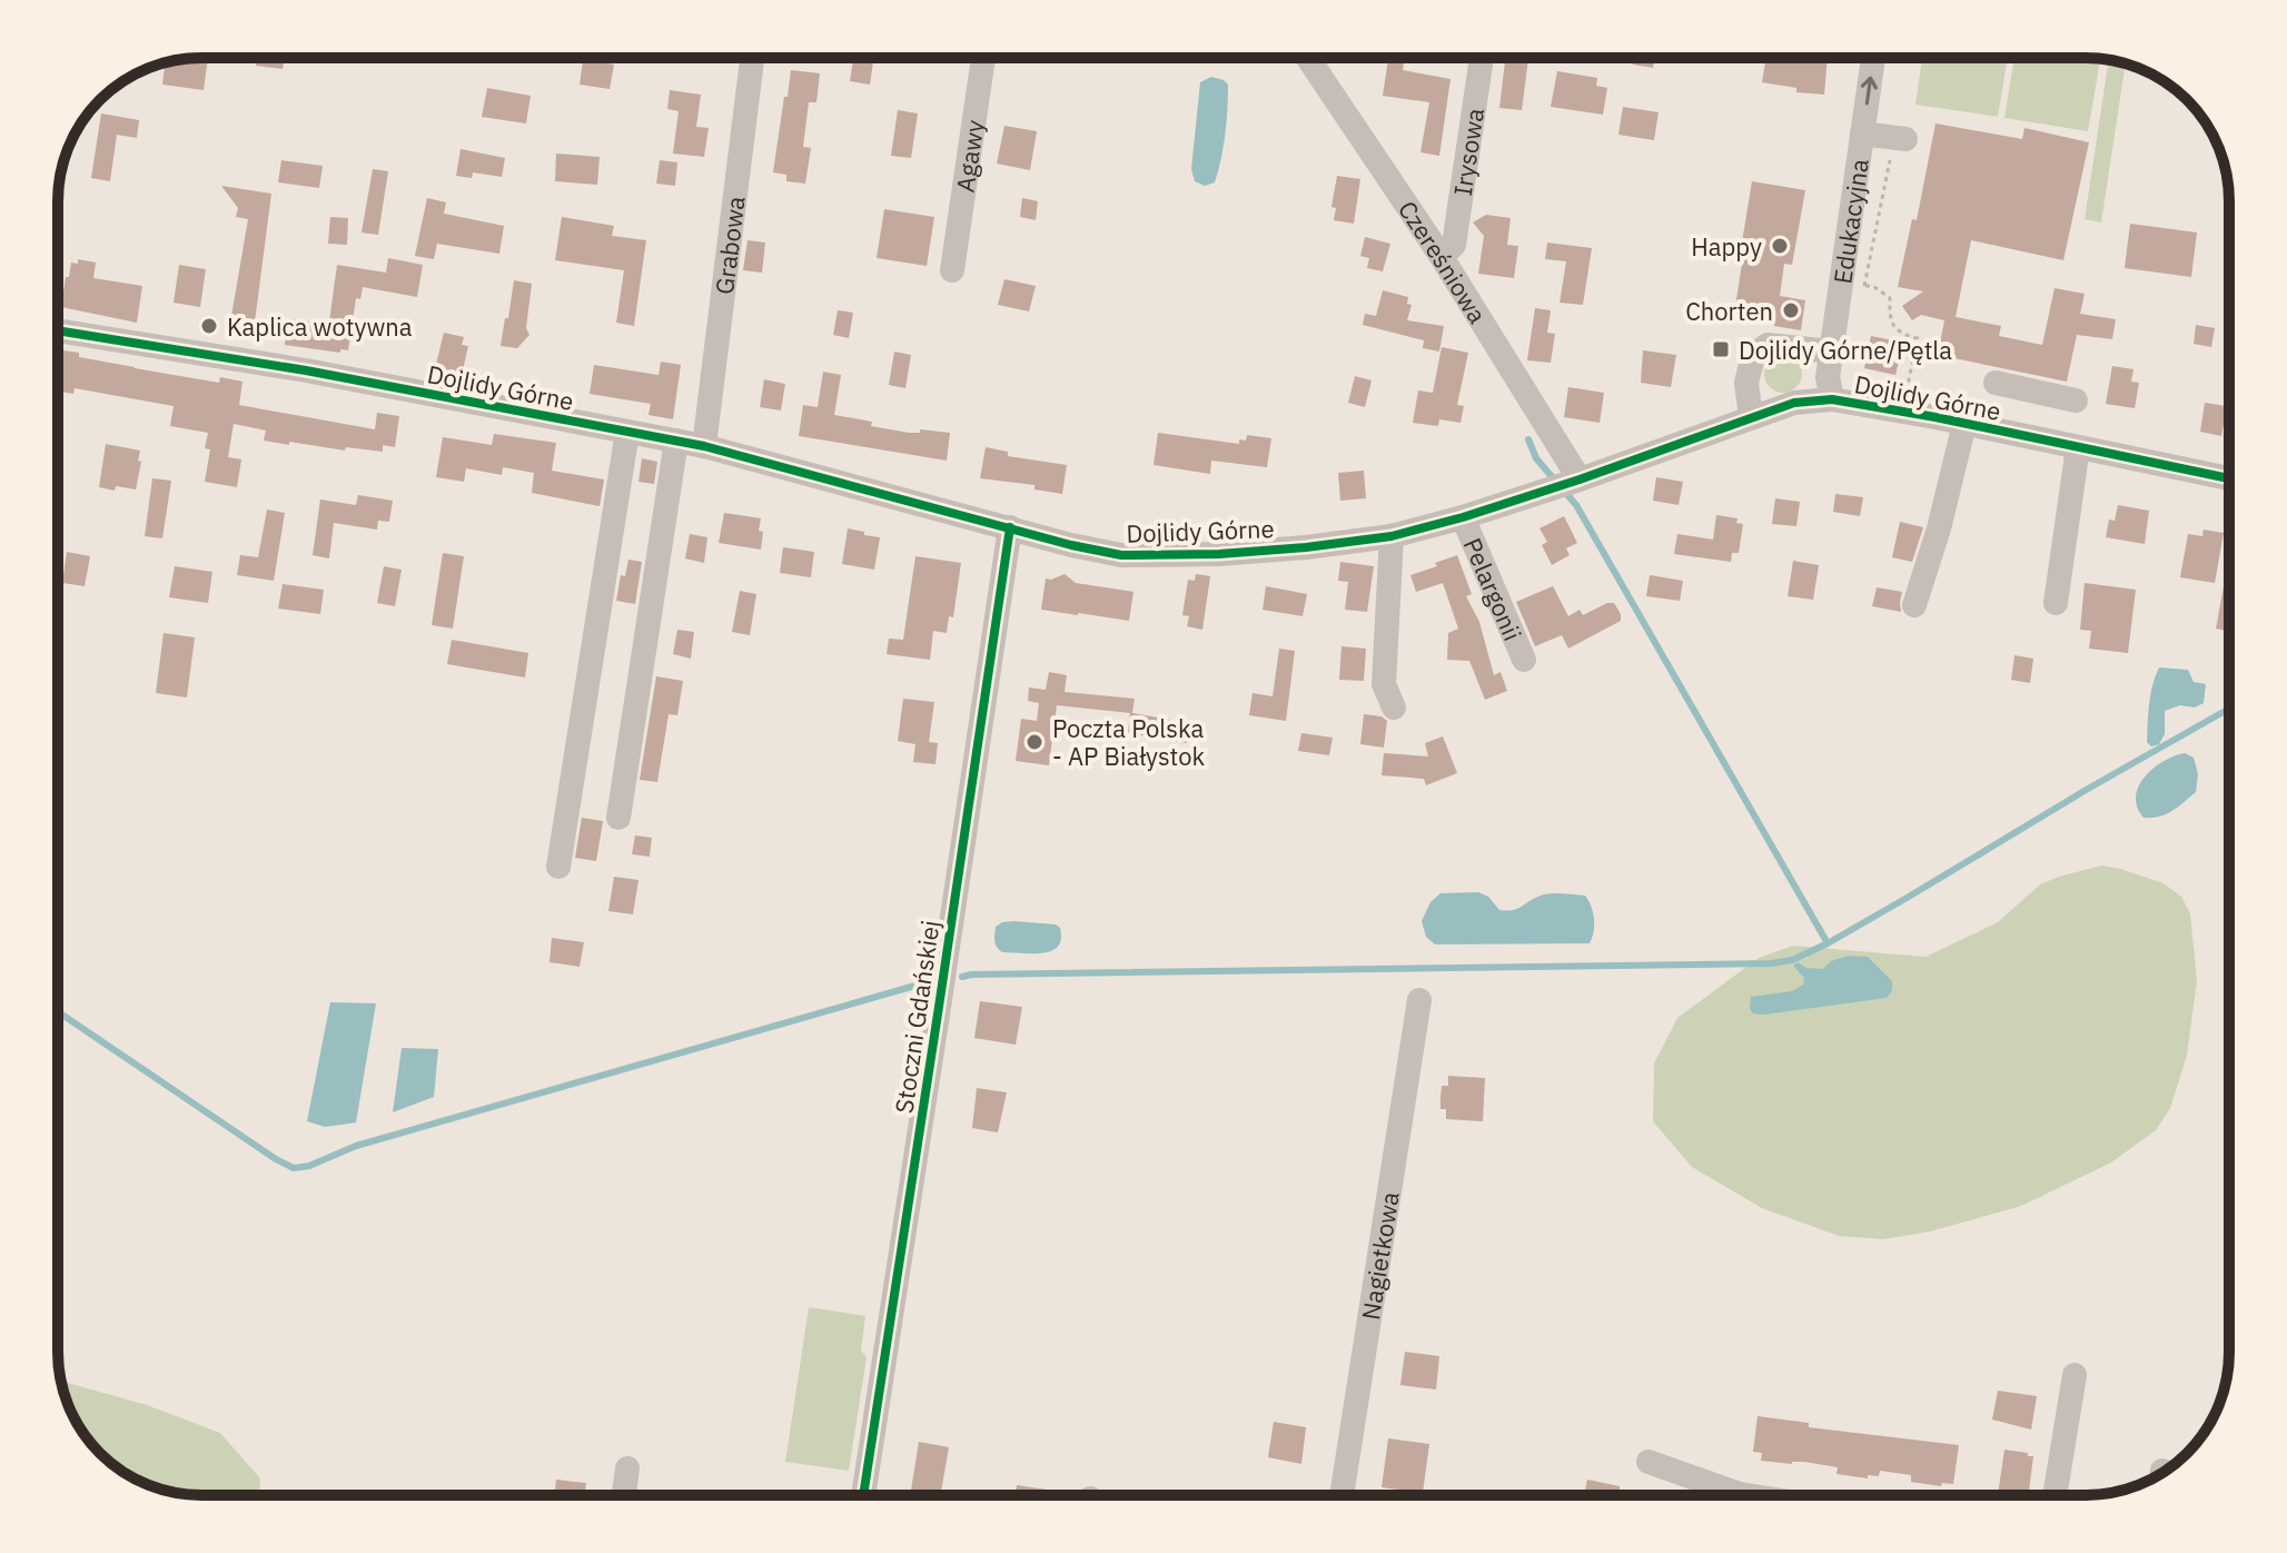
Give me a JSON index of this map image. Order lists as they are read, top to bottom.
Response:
{
  "streets": {
    "street": [
      "Irysowa",
      "Agawy",
      "Edukacyjna",
      "Grabowa",
      "Czereśniowa",
      "Dojlidy Górne",
      "Pelargonii",
      "Stoczni Gdańskiej",
      "Nagietkowa"
    ]
  },
  "crossings": [
    ["Irysowa", "Czereśniowa"],
    ["Edukacyjna", "Dojlidy Górne"],
    ["Grabowa", "Dojlidy Górne"],
    ["Czereśniowa", "Dojlidy Górne"],
    ["Dojlidy Górne", "Pelargonii"],
    ["Dojlidy Górne", "Stoczni Gdańskiej"]
  ],
  "places": {
    "other": [
      "Happy",
      "Chorten",
      "Kaplica wotywna",
      "Poczta Polska - AP Białystok"
    ],
    "transit": ["Dojlidy Górne/Pętla"]
  }
}
